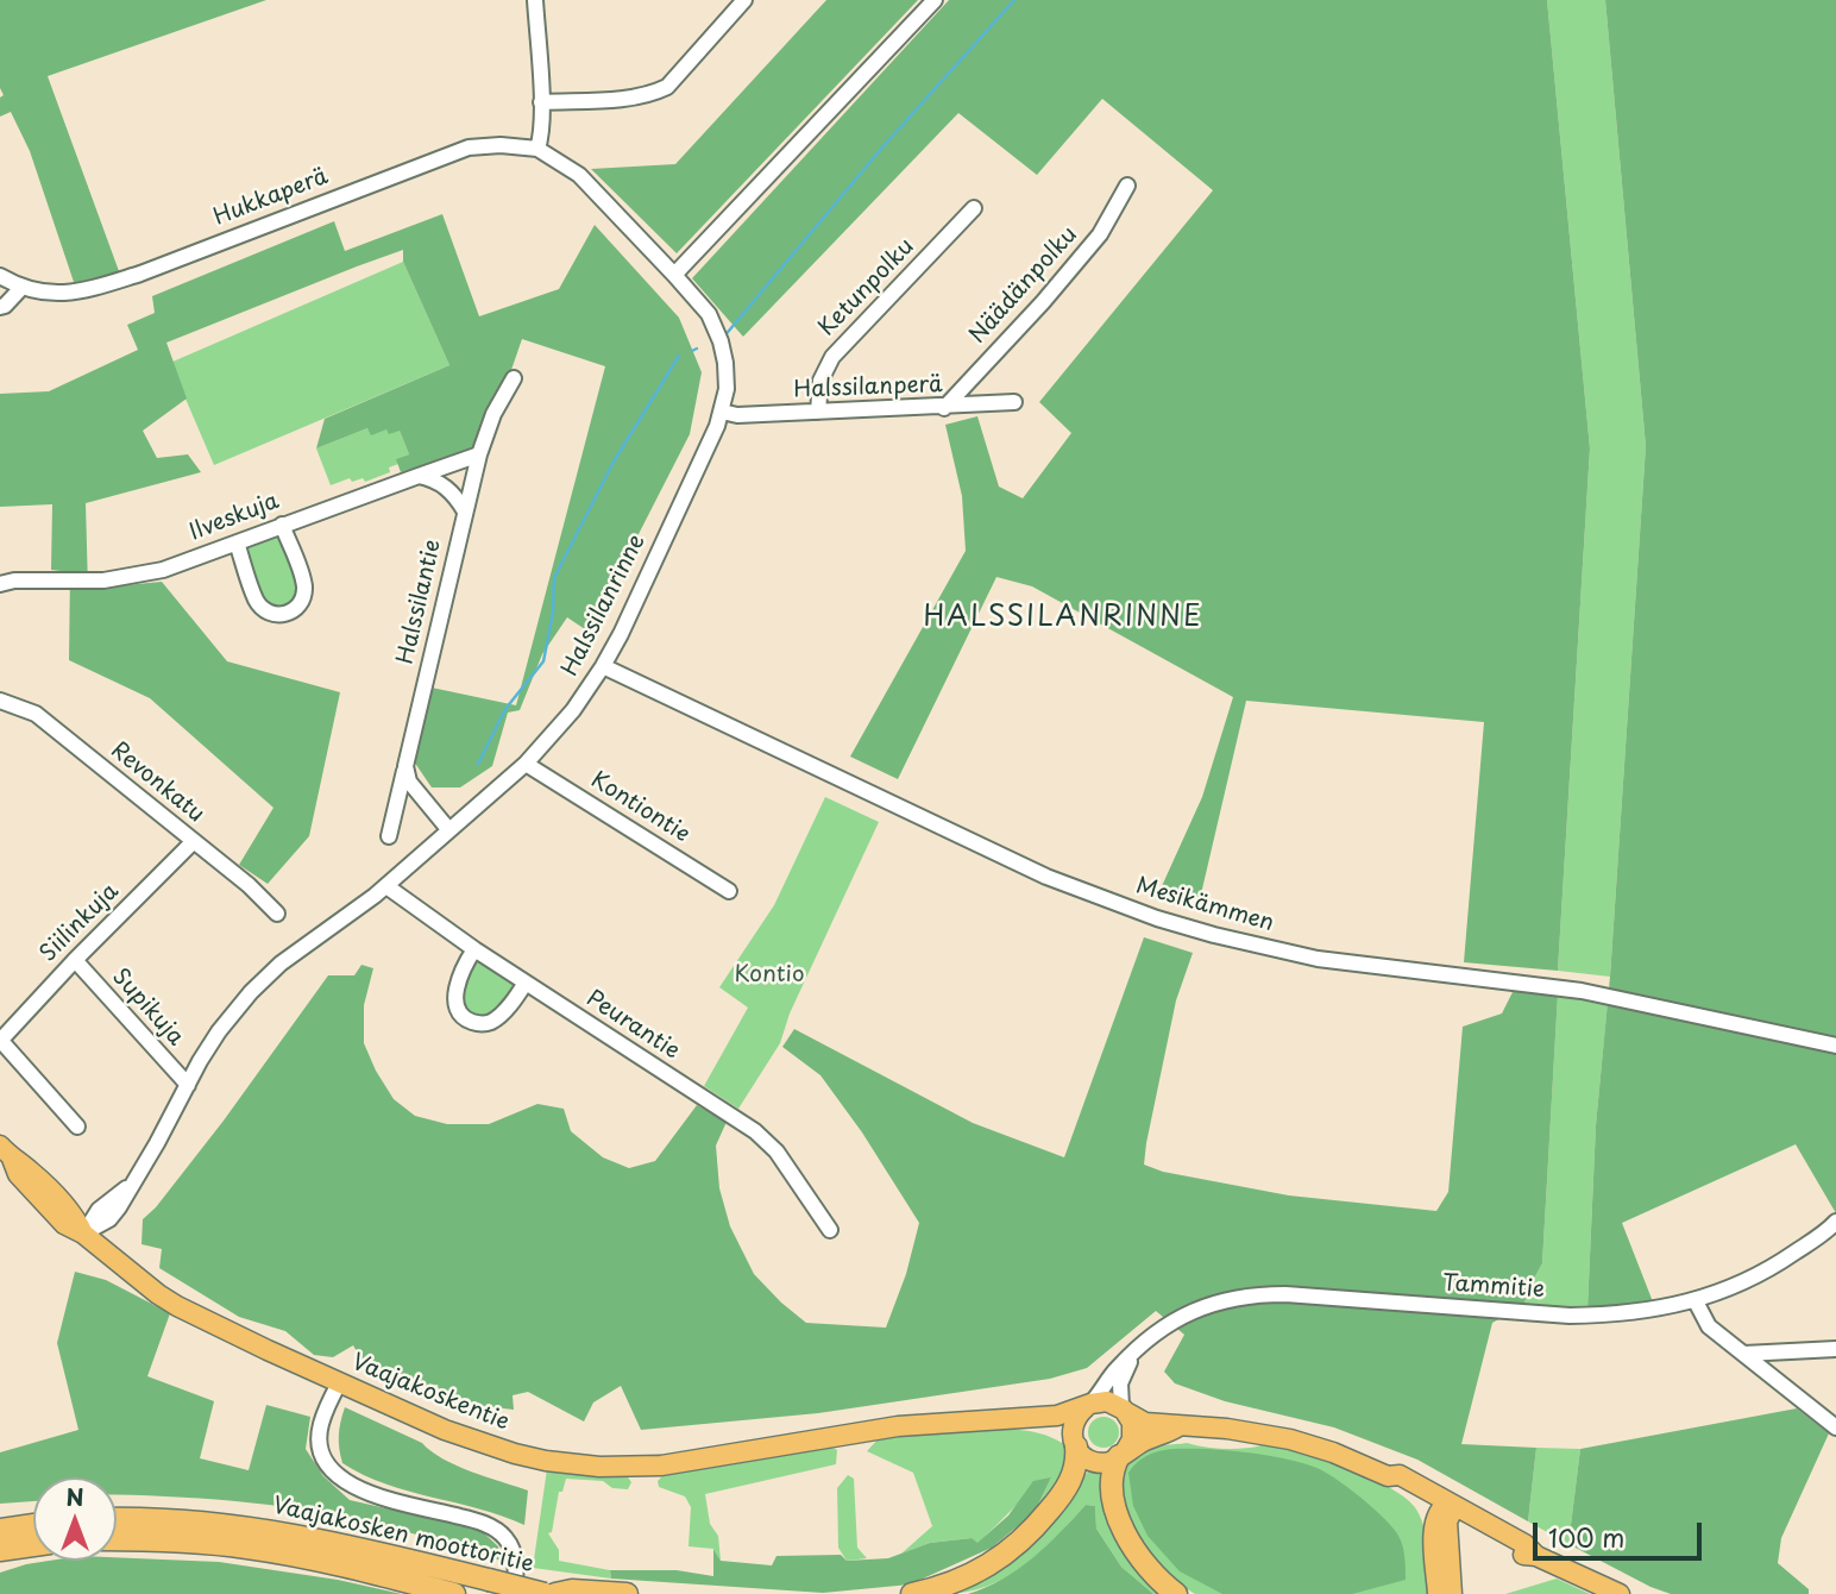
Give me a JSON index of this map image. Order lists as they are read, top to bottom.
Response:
{
  "streets": {
    "highway": ["Vaajakosken moottoritie"],
    "main road": ["Vaajakoskentie"],
    "street": [
      "Hukkaperä",
      "Näädänpolku",
      "Ketunpolku",
      "Halssilanperä",
      "Ilveskuja",
      "Halssilantie",
      "Halssilanrinne",
      "Revonkatu",
      "Kontiontie",
      "Mesikämmen",
      "Siilinkuja",
      "Supikuja",
      "Peurantie",
      "Tammitie"
    ]
  },
  "crossings": [
    ["Hukkaperä", "Halssilanrinne"],
    ["Näädänpolku", "Halssilanperä"],
    ["Ketunpolku", "Halssilanperä"],
    ["Halssilanperä", "Halssilanrinne"],
    ["Ilveskuja", "Halssilantie"],
    ["Halssilanrinne", "Kontiontie"],
    ["Halssilanrinne", "Mesikämmen"],
    ["Halssilanrinne", "Supikuja"],
    ["Halssilanrinne", "Peurantie"],
    ["Halssilanrinne", "Vaajakoskentie"],
    ["Revonkatu", "Siilinkuja"],
    ["Siilinkuja", "Supikuja"],
    ["Tammitie", "Vaajakoskentie"]
  ],
  "districts": ["HALSSILANRINNE"],
  "parks": ["Kontio"],
  "scale_bar": "100 m",
  "north": "top"
}
